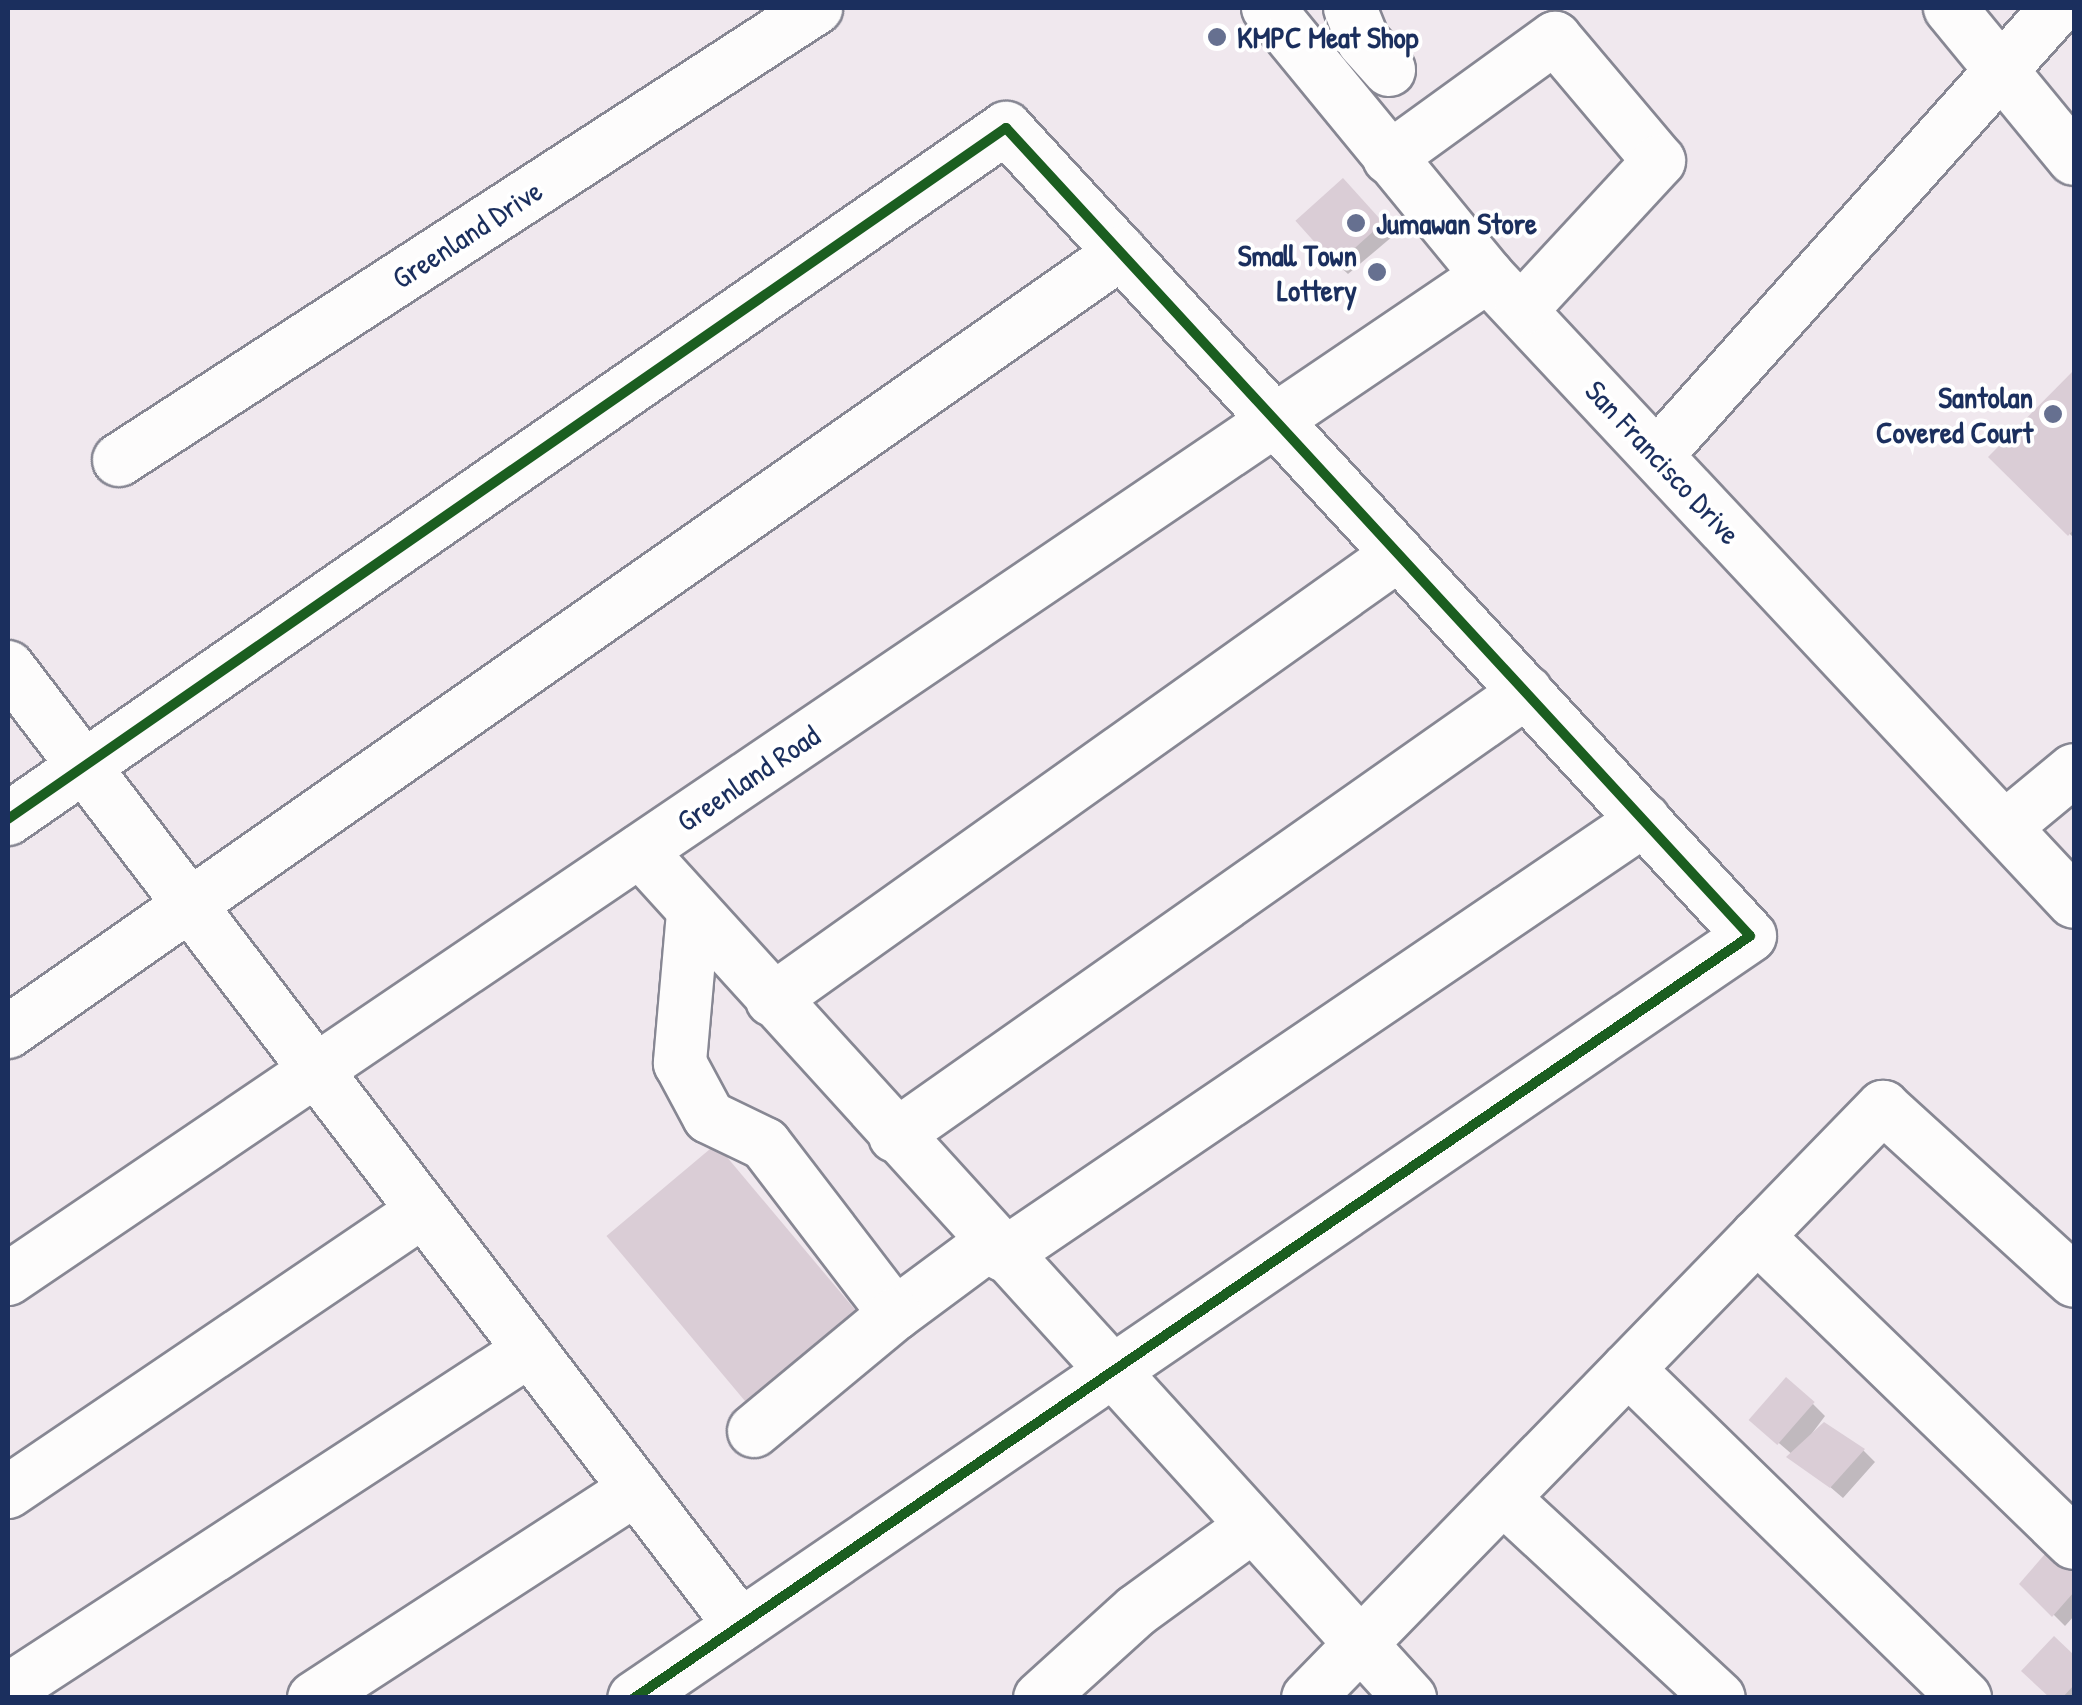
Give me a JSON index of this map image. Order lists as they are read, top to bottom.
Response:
{
  "streets": {
    "street": ["Greenland Drive", "San Francisco Drive", "Greenland Road"]
  },
  "crossings": [
    ["San Francisco Drive", "Greenland Road"]
  ],
  "places": [
    "KMPC Meat Shop",
    "Jumawan Store",
    "Small Town Lottery",
    "Santolan Covered Court"
  ]
}
